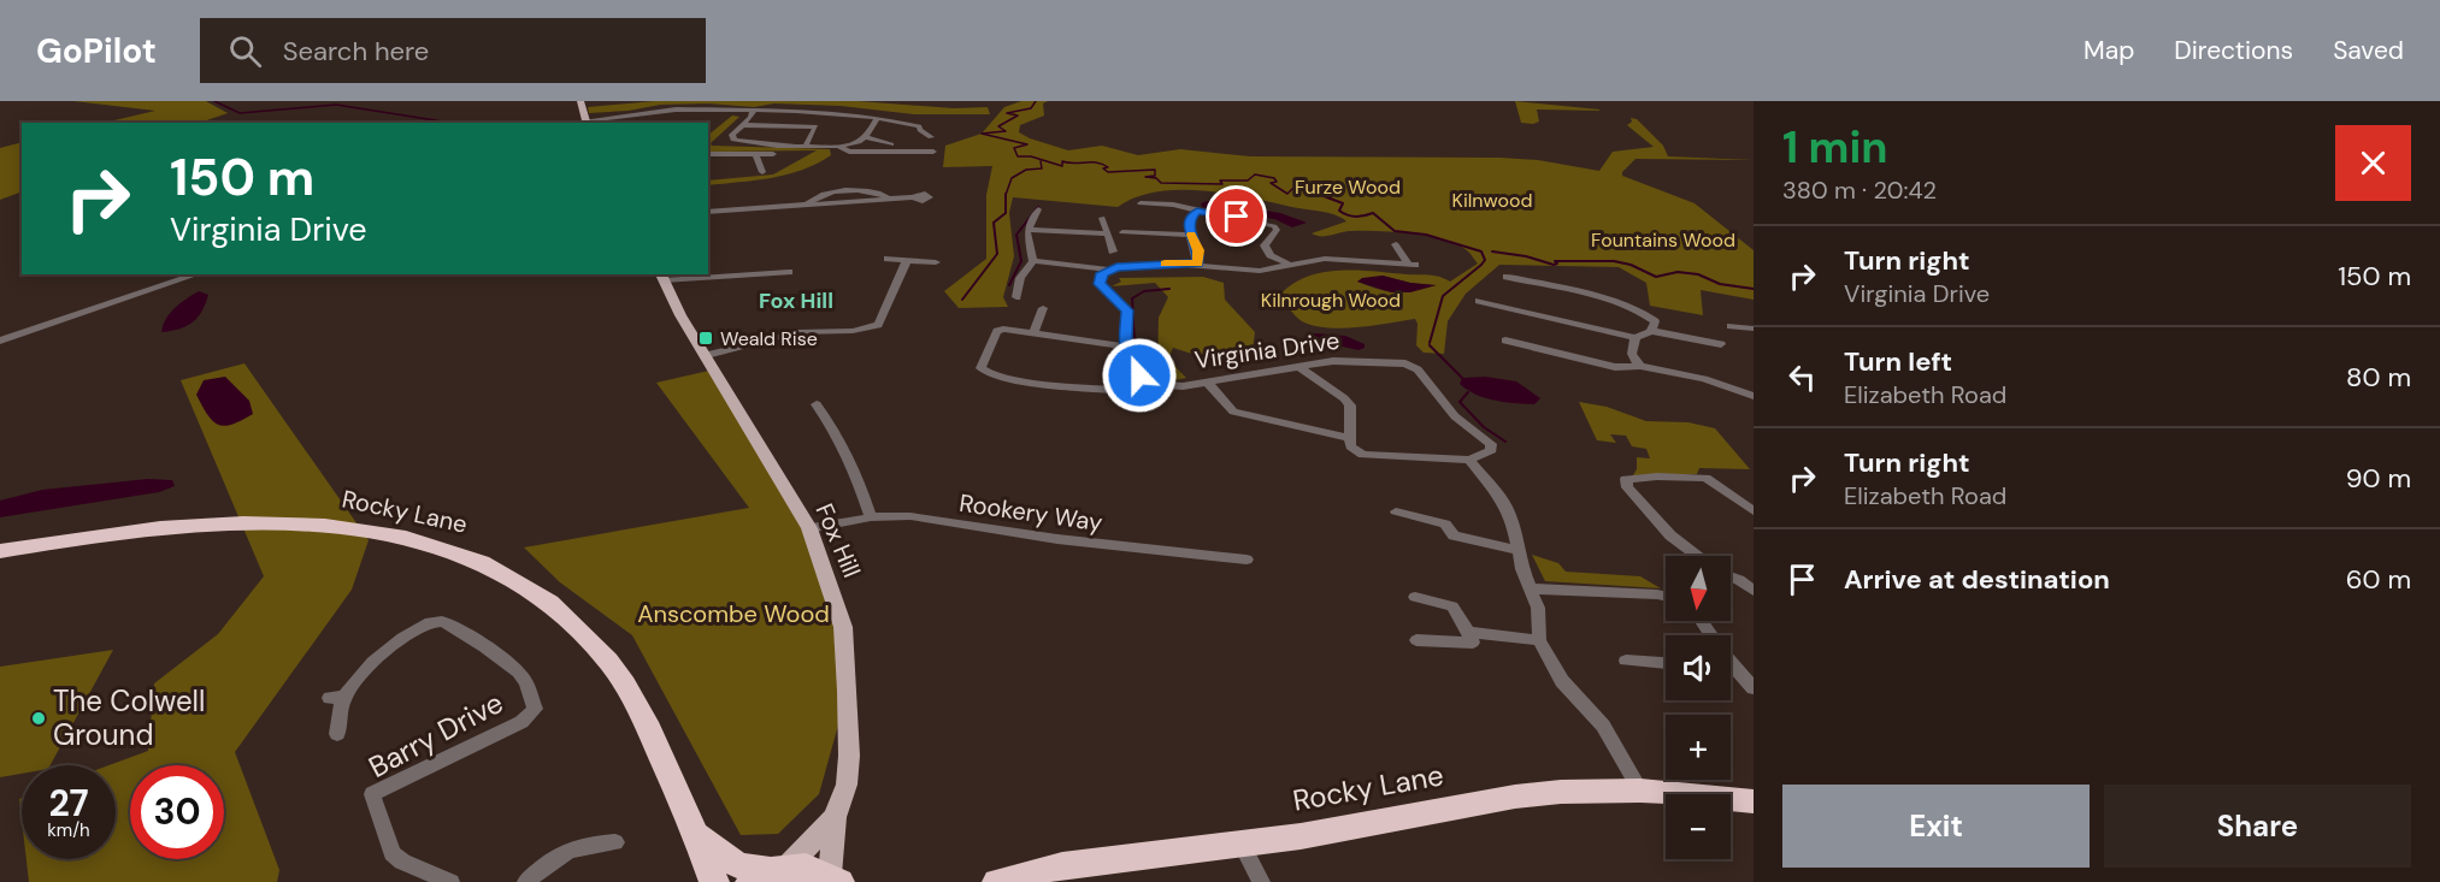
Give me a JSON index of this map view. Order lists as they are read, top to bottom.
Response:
{
  "streets": {
    "highway": ["Rocky Lane"],
    "main road": ["Fox Hill"],
    "street": ["Virginia Drive", "Rookery Way", "Barry Drive"]
  },
  "crossings": [
    ["Rocky Lane", "Fox Hill"],
    ["Rookery Way", "Fox Hill"]
  ],
  "districts": ["Fox Hill"],
  "parks": [
    "Furze Wood",
    "Kilnwood",
    "Fountains Wood",
    "Kilnrough Wood",
    "Anscombe Wood"
  ],
  "places": {
    "transit": ["Weald Rise"],
    "other": ["The Colwell Ground"]
  },
  "north": "bottom",
  "page": {
    "header": "GoPilot",
    "search": "Search here",
    "nav": ["Map", "Directions", "Saved"],
    "heading": ["1 min", "380 m · 20:42"],
    "turn": ["150 m", "Virginia Drive"],
    "list": [
      {
        "name": "Turn right",
        "note": "Virginia Drive",
        "value": "150 m"
      },
      {
        "name": "Turn left",
        "note": "Elizabeth Road",
        "value": "80 m"
      },
      {
        "name": "Turn right",
        "note": "Elizabeth Road",
        "value": "90 m"
      },
      {
        "name": "Arrive at destination",
        "value": "60 m"
      }
    ],
    "map_buttons": ["+", "−"],
    "speed": "27 km/h",
    "limit": "30",
    "buttons": ["Exit", "Share"]
  }
}
